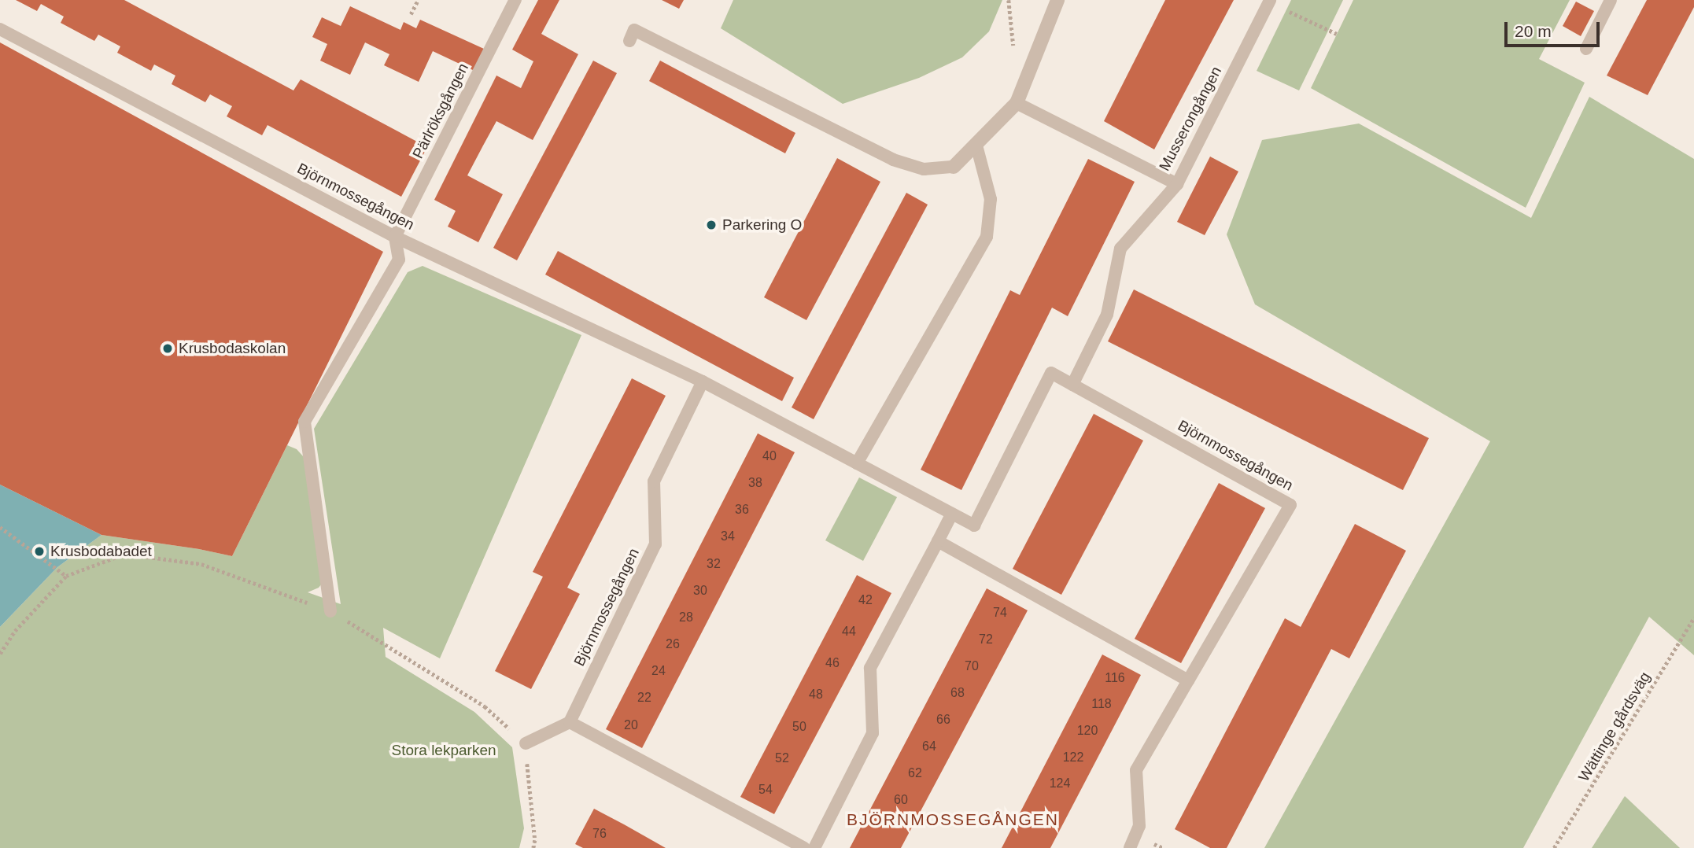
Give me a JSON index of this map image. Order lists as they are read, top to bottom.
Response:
{
  "streets": {
    "lane": ["Pärlröksgången", "Musserongången", "Björnmossegången"],
    "path": ["Wättinge gårdsväg"]
  },
  "crossings": [
    ["Pärlröksgången", "Björnmossegången"]
  ],
  "districts": ["BJÖRNMOSSEGÅNGEN"],
  "parks": ["Stora lekparken"],
  "places": ["Parkering O", "Krusbodaskolan", "Krusbodabadet"],
  "house_numbers": [
    "40",
    "38",
    "36",
    "34",
    "32",
    "30",
    "42",
    "74",
    "28",
    "44",
    "72",
    "26",
    "46",
    "70",
    "24",
    "116",
    "68",
    "48",
    "22",
    "118",
    "66",
    "20",
    "50",
    "120",
    "64",
    "122",
    "52",
    "62",
    "124",
    "54",
    "60",
    "76"
  ],
  "scale_bar": "20 m"
}
